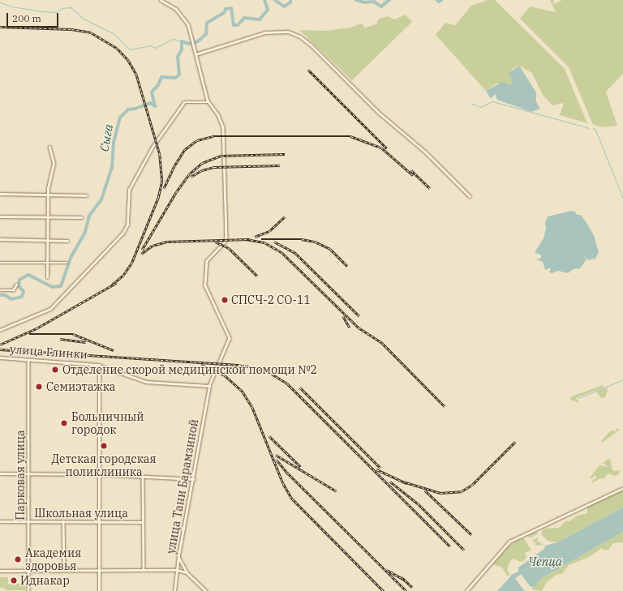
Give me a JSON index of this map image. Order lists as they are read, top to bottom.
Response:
{
  "streets": {
    "street": [
      "улица Глинки",
      "Парковая улица",
      "улица Тани Барамзиной",
      "Школьная улица"
    ]
  },
  "crossings": [
    ["улица Глинки", "Парковая улица"],
    ["улица Глинки", "улица Тани Барамзиной"],
    ["Парковая улица", "Школьная улица"]
  ],
  "water": ["Сыга", "Чепца"],
  "places": [
    "СПСЧ-2 СО-11",
    "Отделение скорой медицинской помощи №2",
    "Семиэтажка",
    "Больничный городок",
    "Детская городская поликлиника",
    "Академия здоровья",
    "Иднакар"
  ],
  "scale_bar": "200 m"
}
